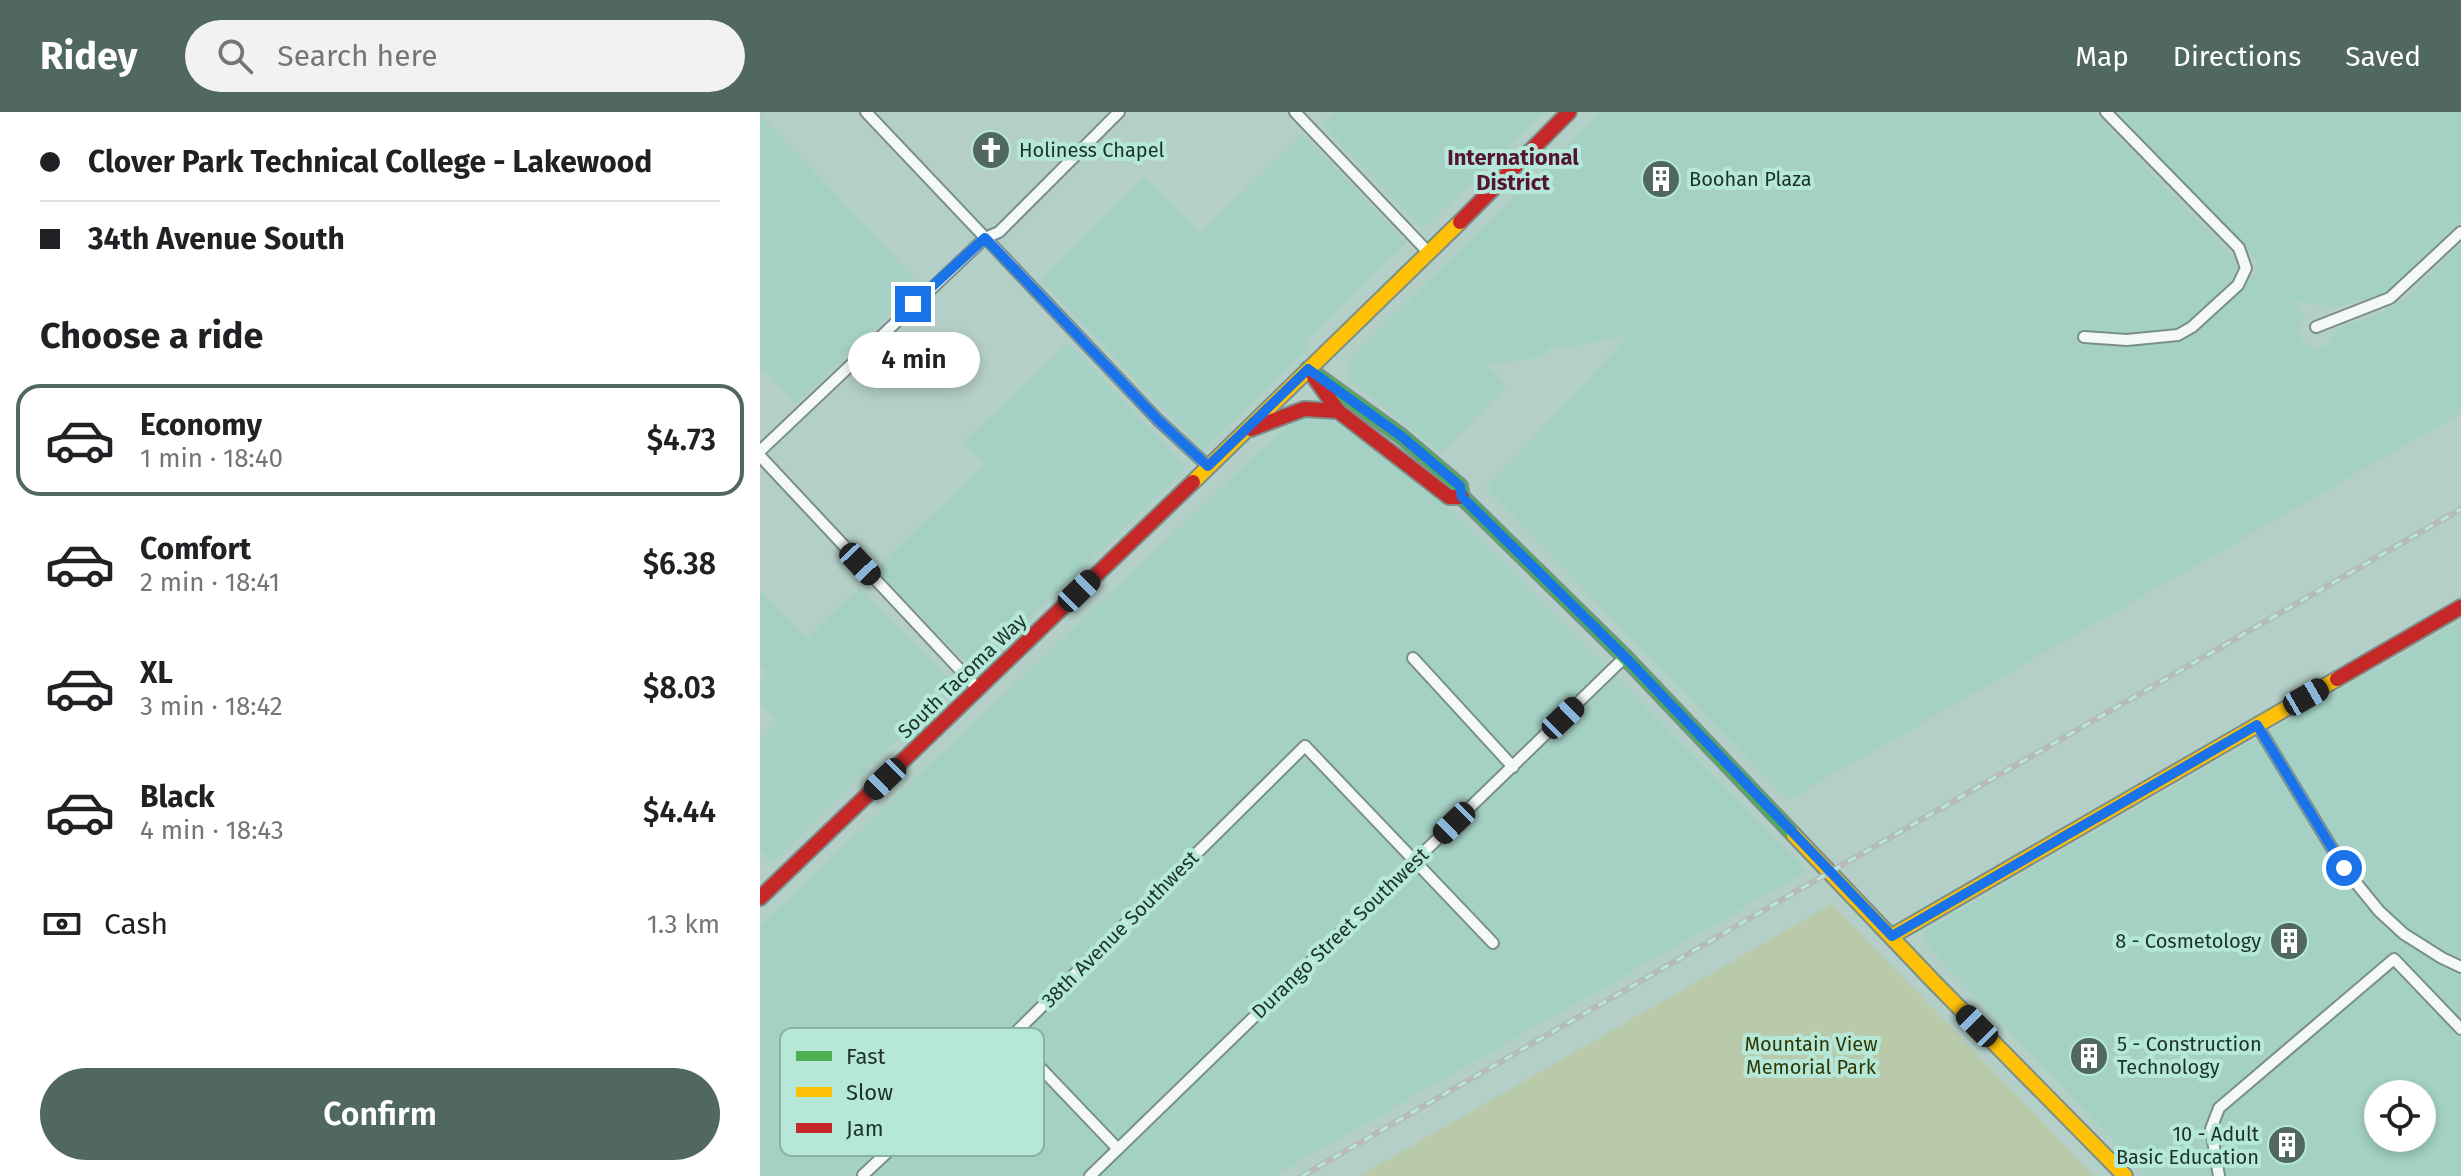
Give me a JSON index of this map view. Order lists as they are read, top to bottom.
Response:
{
  "streets": {
    "main road": ["South Tacoma Way"],
    "street": ["38th Avenue Southwest", "Durango Street Southwest"]
  },
  "crossings": [
    ["38th Avenue Southwest", "Durango Street Southwest"]
  ],
  "districts": ["International District"],
  "parks": ["Mountain View Memorial Park"],
  "places": {
    "church": ["Holiness Chapel"],
    "building": [
      "Boohan Plaza",
      "8 - Cosmetology",
      "5 - Construction Technology",
      "10 - Adult Basic Education"
    ]
  },
  "legend": ["Fast", "Slow", "Jam"],
  "page": {
    "header": "Ridey",
    "search": "Search here",
    "nav": ["Map", "Directions", "Saved"],
    "banner": ["Clover Park Technical College - Lakewood", "34th Avenue South"],
    "heading": "Choose a ride",
    "bubble": "4 min",
    "list": [
      {
        "name": "Economy",
        "note": "1 min · 18:40",
        "value": "$4.73"
      },
      {
        "name": "Comfort",
        "note": "2 min · 18:41",
        "value": "$6.38"
      },
      {
        "name": "XL",
        "note": "3 min · 18:42",
        "value": "$8.03"
      },
      {
        "name": "Black",
        "note": "4 min · 18:43",
        "value": "$4.44"
      }
    ],
    "pay": ["Cash", "1.3 km"],
    "buttons": "Confirm"
  }
}
